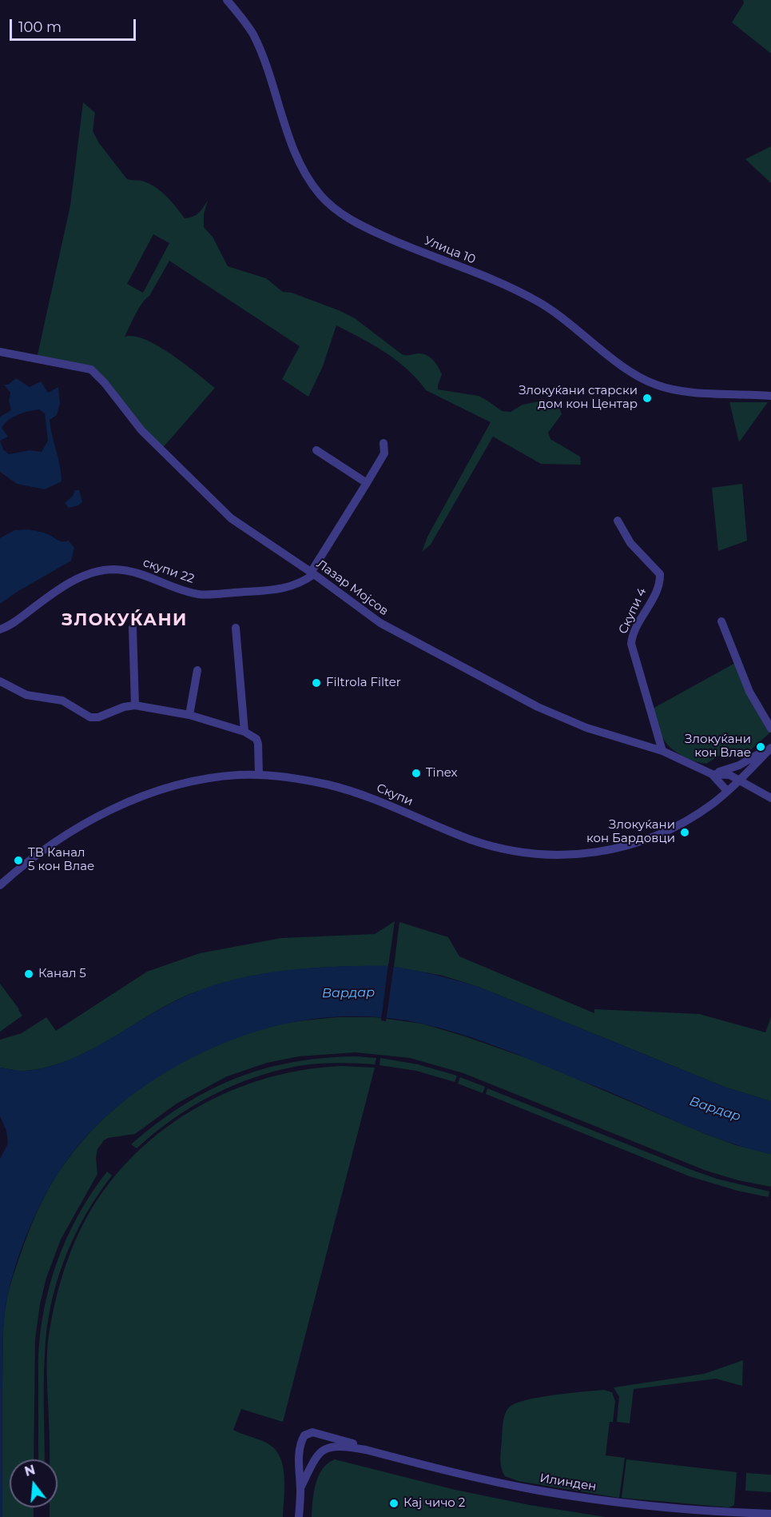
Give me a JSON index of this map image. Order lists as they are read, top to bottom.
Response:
{
  "streets": {
    "street": [
      "Улица 10",
      "скупи 22",
      "Лазар Мојсов",
      "Cкупи 4",
      "Скупи",
      "Илинден"
    ]
  },
  "crossings": [
    ["скупи 22", "Лазар Мојсов"],
    ["Лазар Мојсов", "Cкупи 4"],
    ["Лазар Мојсов", "Скупи"]
  ],
  "districts": ["ЗЛОКУЌАНИ"],
  "water": ["Вардар"],
  "places": [
    "Злокуќани старски дом кон Центар",
    "Filtrola Filter",
    "Злокуќани кон Влае",
    "Tinex",
    "Злокуќани кон Бардовци",
    "ТВ Канал 5 кон Влае",
    "Канал 5",
    "Кај чичо 2"
  ],
  "scale_bar": "100 m",
  "north": "top"
}
